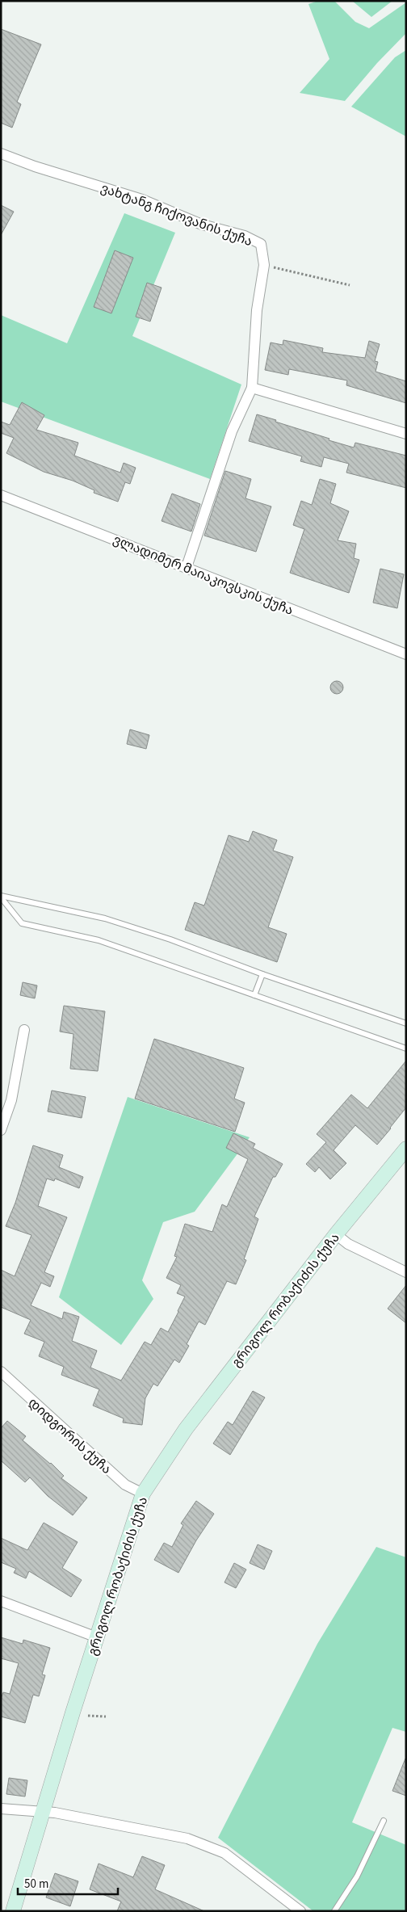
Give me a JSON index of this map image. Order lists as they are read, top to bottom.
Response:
{
  "streets": {
    "street": [
      "ვახტანგ ჩიქოვანის ქუჩა",
      "ვლადიმერ მაიაკოვსკის ქუჩა",
      "გრიგოლ რობაქიძის ქუჩა",
      "დიდგორის ქუჩა"
    ]
  },
  "crossings": [
    ["გრიგოლ რობაქიძის ქუჩა", "დიდგორის ქუჩა"]
  ],
  "scale_bar": "50 m"
}
